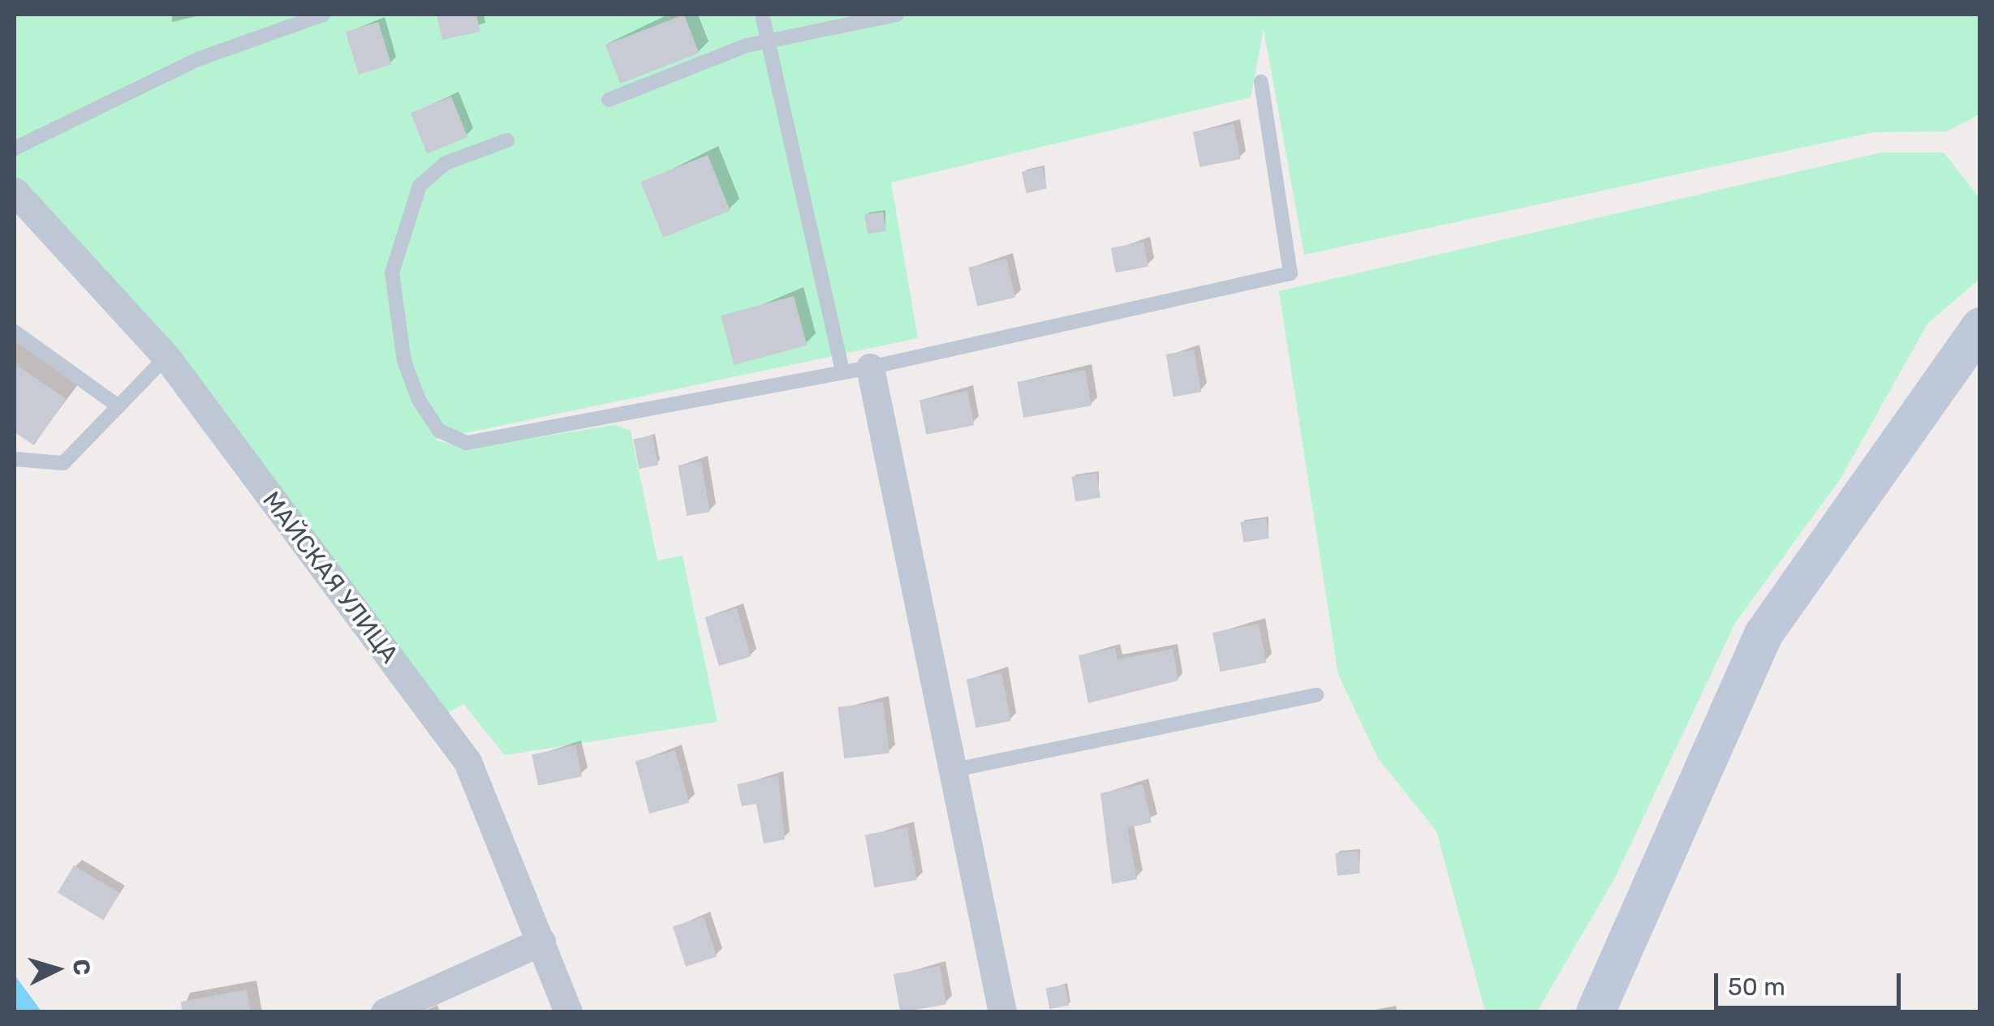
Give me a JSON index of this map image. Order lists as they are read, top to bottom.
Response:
{
  "streets": {
    "street": ["МАЙСКАЯ УЛИЦА"]
  },
  "scale_bar": "50 m",
  "north": "right"
}
